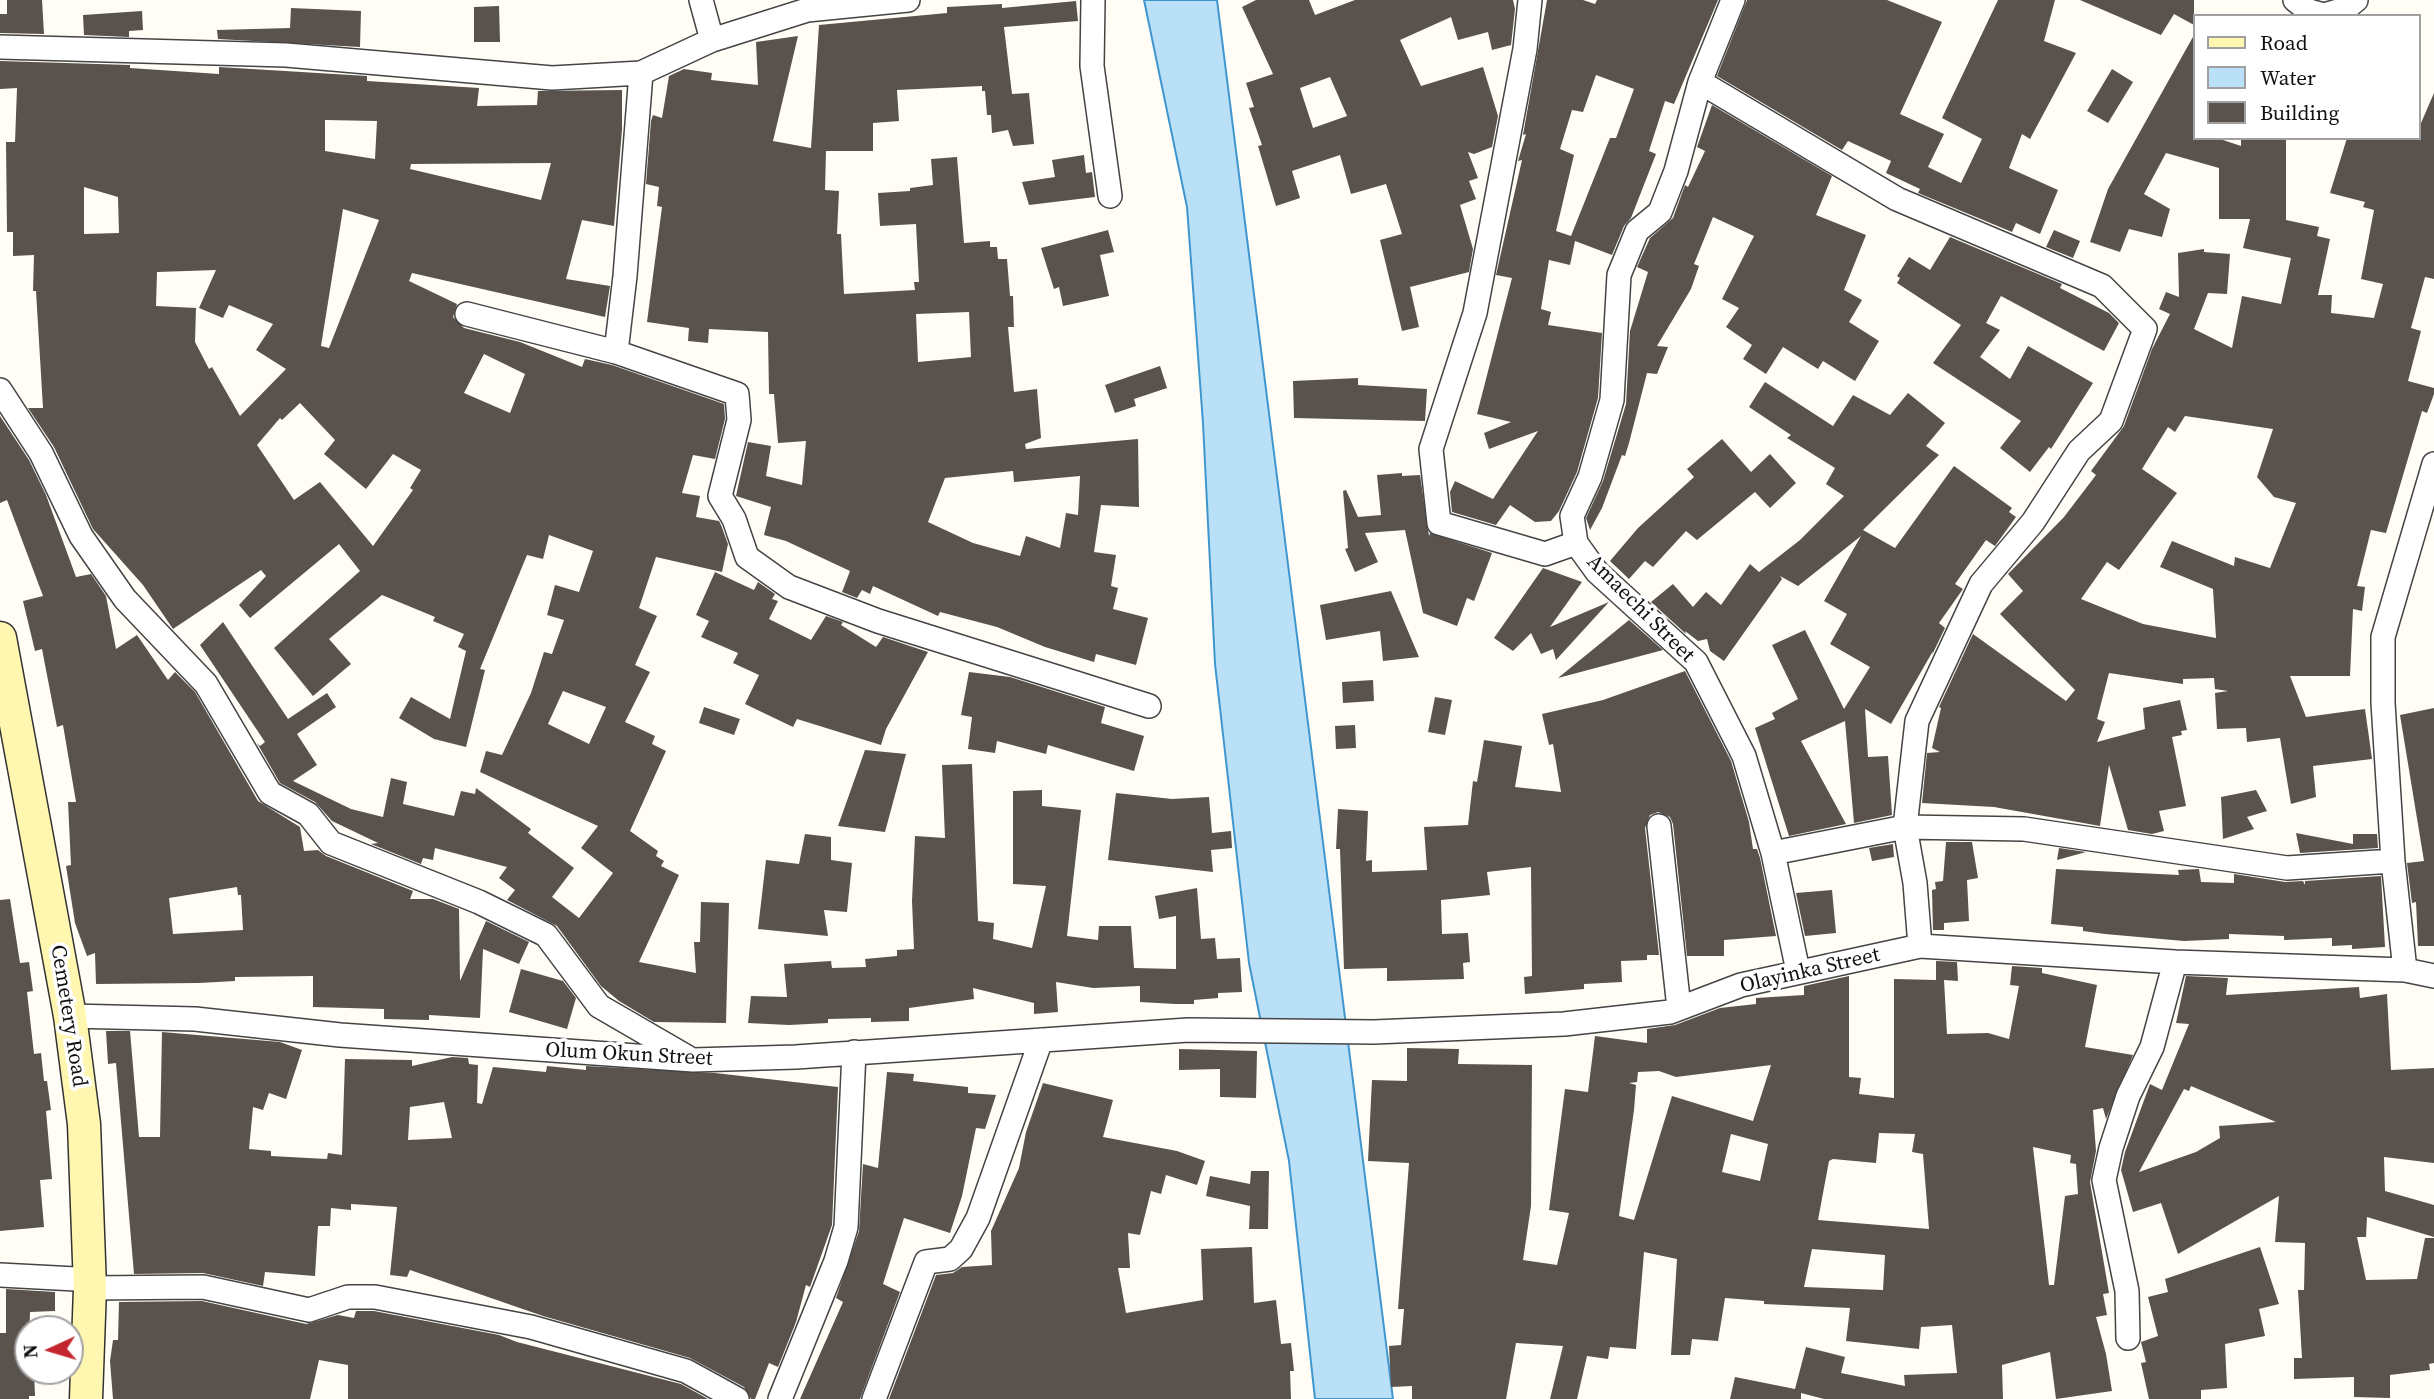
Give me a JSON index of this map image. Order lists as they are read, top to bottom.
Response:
{
  "streets": {
    "main road": ["Cemetery Road"],
    "street": ["Amaechi Street", "Olayinka Street", "Olum Okun Street"]
  },
  "crossings": [
    ["Amaechi Street", "Olayinka Street"],
    ["Olayinka Street", "Olum Okun Street"],
    ["Cemetery Road", "Olum Okun Street"]
  ],
  "legend": ["Road", "Water", "Building"],
  "north": "left"
}
